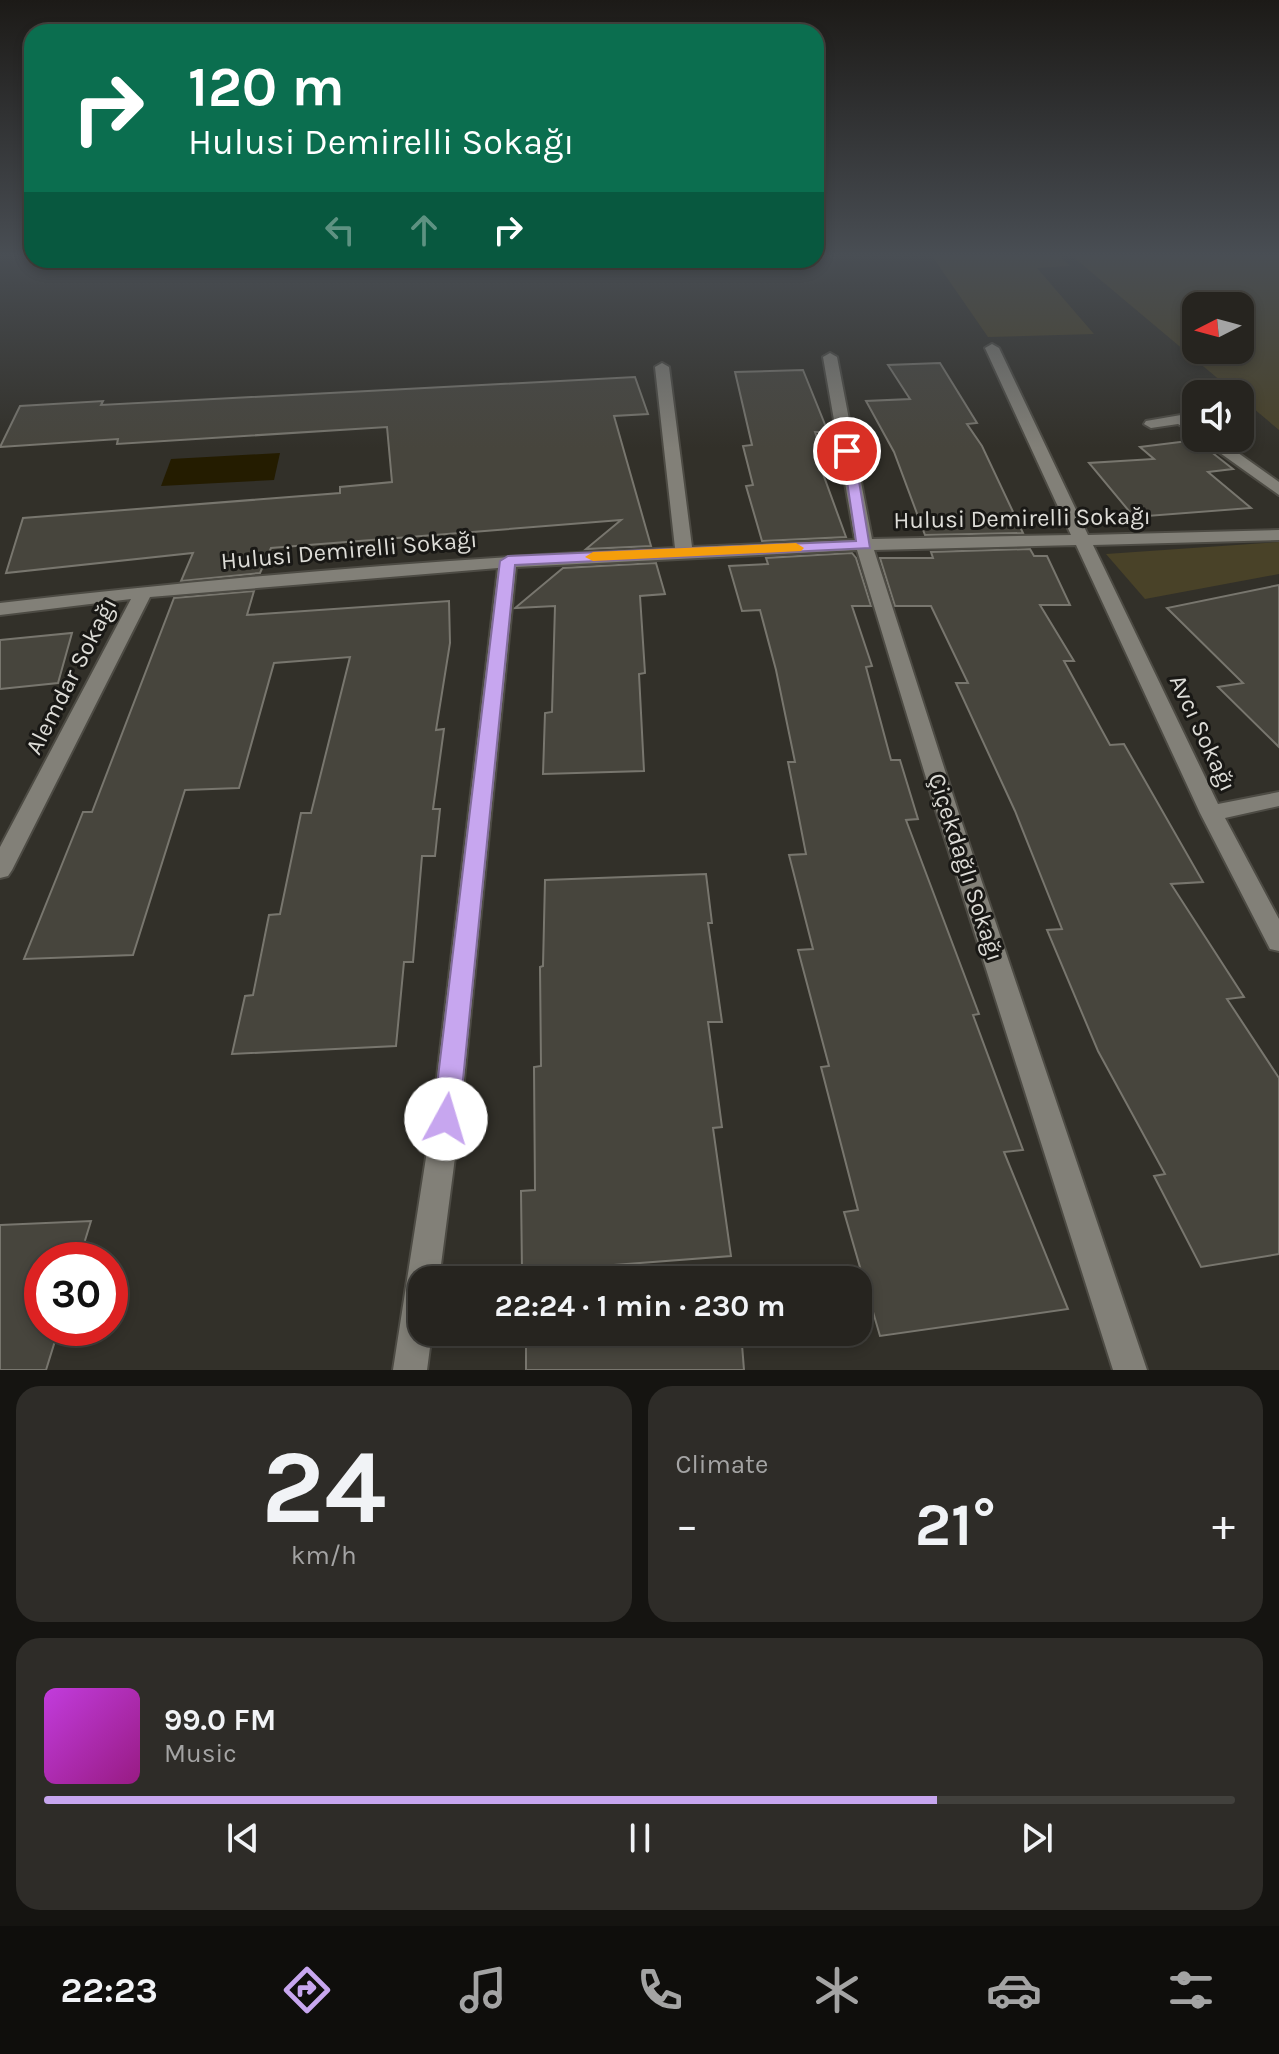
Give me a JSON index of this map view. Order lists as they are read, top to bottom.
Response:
{
  "streets": {
    "street": [
      "Hulusi Demirelli Sokağı",
      "Alemdar Sokağı",
      "Avcı Sokağı",
      "Çiçekdağlı Sokağı"
    ]
  },
  "crossings": [
    ["Hulusi Demirelli Sokağı", "Alemdar Sokağı"],
    ["Hulusi Demirelli Sokağı", "Avcı Sokağı"],
    ["Hulusi Demirelli Sokağı", "Çiçekdağlı Sokağı"]
  ],
  "north": "left",
  "page": {
    "turn": ["120 m", "Hulusi Demirelli Sokağı"],
    "limit": "30",
    "trip": "22:24 · 1 min · 230 m",
    "tile": [
      ["24", "km/h"],
      "Climate"
    ],
    "heat": ["−", "21°", "+"],
    "song": ["99.0 FM", "Music"],
    "tabs": "22:23"
  }
}
